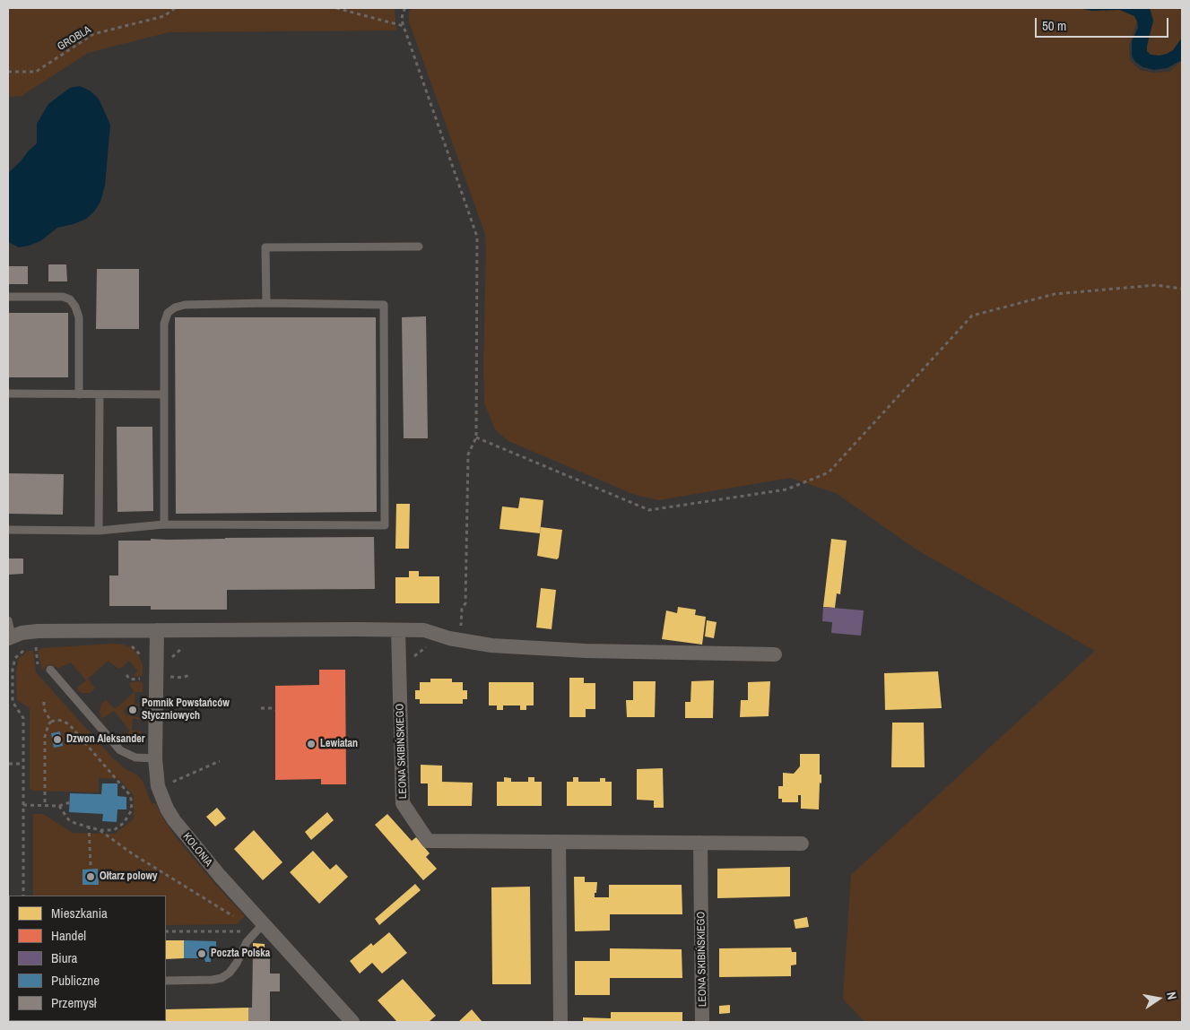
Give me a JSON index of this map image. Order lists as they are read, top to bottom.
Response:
{
  "streets": {
    "street": ["LEONA SKIBIŃSKIEGO", "KOLONIA"],
    "path": ["GROBLA"]
  },
  "places": [
    "Pomnik Powstańców Styczniowych",
    "Dzwon Aleksander",
    "Lewiatan",
    "Ołtarz polowy",
    "Poczta Polska"
  ],
  "legend": [
    "Mieszkania",
    "Handel",
    "Biura",
    "Publiczne",
    "Przemysł"
  ],
  "scale_bar": "50 m",
  "north": "right"
}
